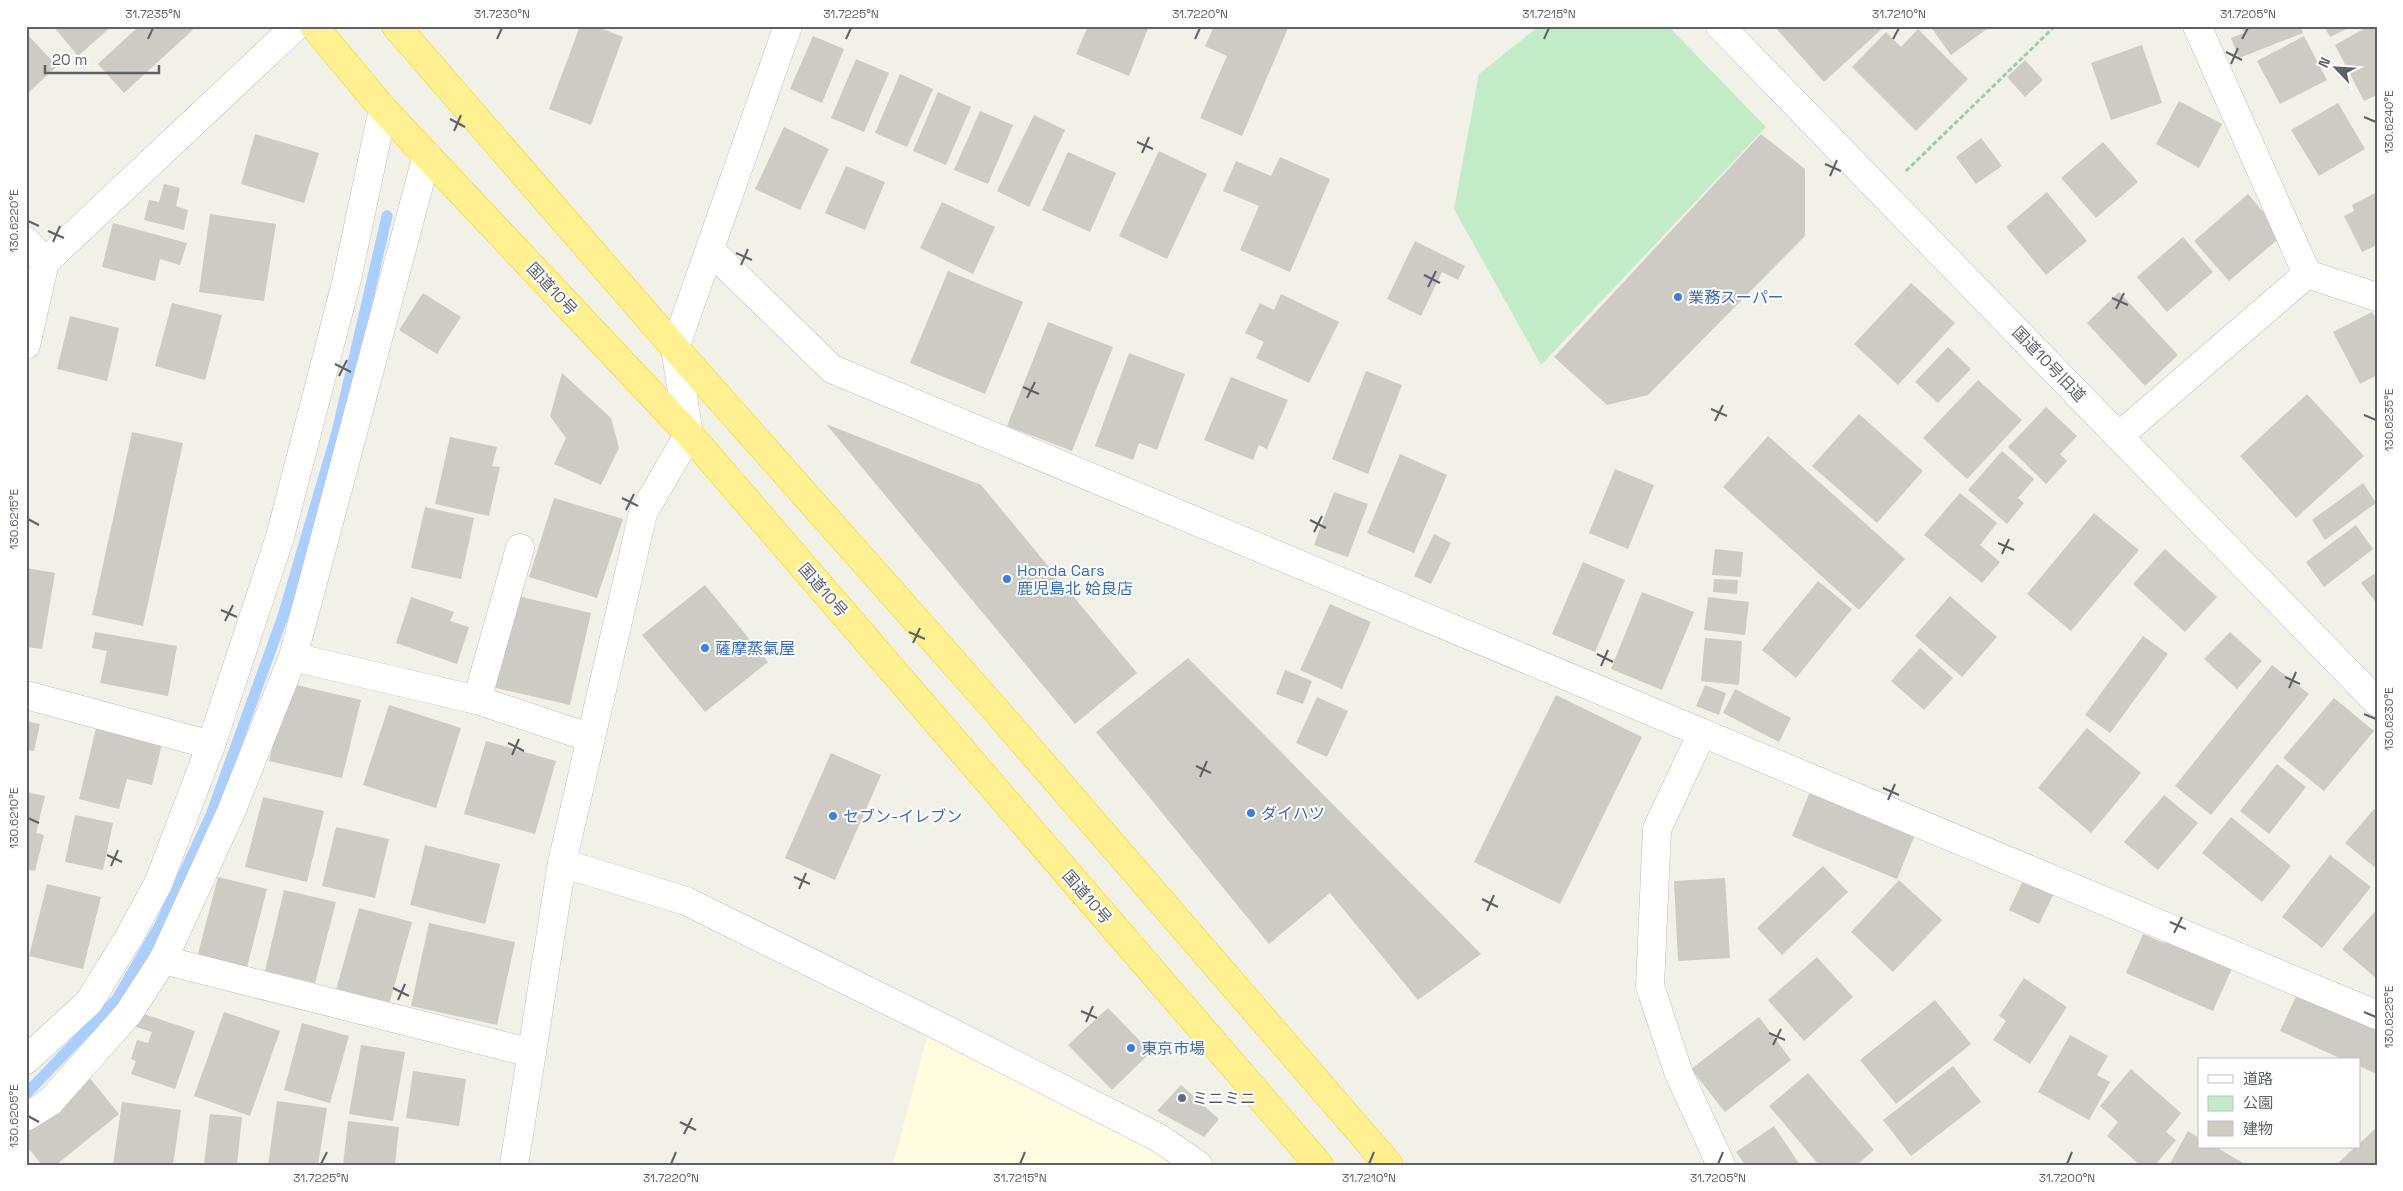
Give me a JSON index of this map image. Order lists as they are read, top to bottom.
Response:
{
  "streets": {
    "highway": ["国道10号"],
    "street": ["国道10号旧道"]
  },
  "places": [
    "業務スーパー",
    "Honda Cars 鹿児島北 姶良店",
    "薩摩蒸氣屋",
    "ダイハツ",
    "セブン-イレブン",
    "東京市場",
    "ミニミニ"
  ],
  "legend": ["道路", "公園", "建物"],
  "scale_bar": "20 m",
  "north": "top left",
  "coordinates": [
    "31.7235°N",
    "31.7230°N",
    "31.7225°N",
    "31.7220°N",
    "31.7215°N",
    "31.7210°N",
    "31.7205°N",
    "130.6240°E",
    "130.6220°E",
    "130.6235°E",
    "130.6215°E",
    "130.6230°E",
    "130.6210°E",
    "130.6225°E",
    "130.6205°E",
    "31.7200°N"
  ]
}
